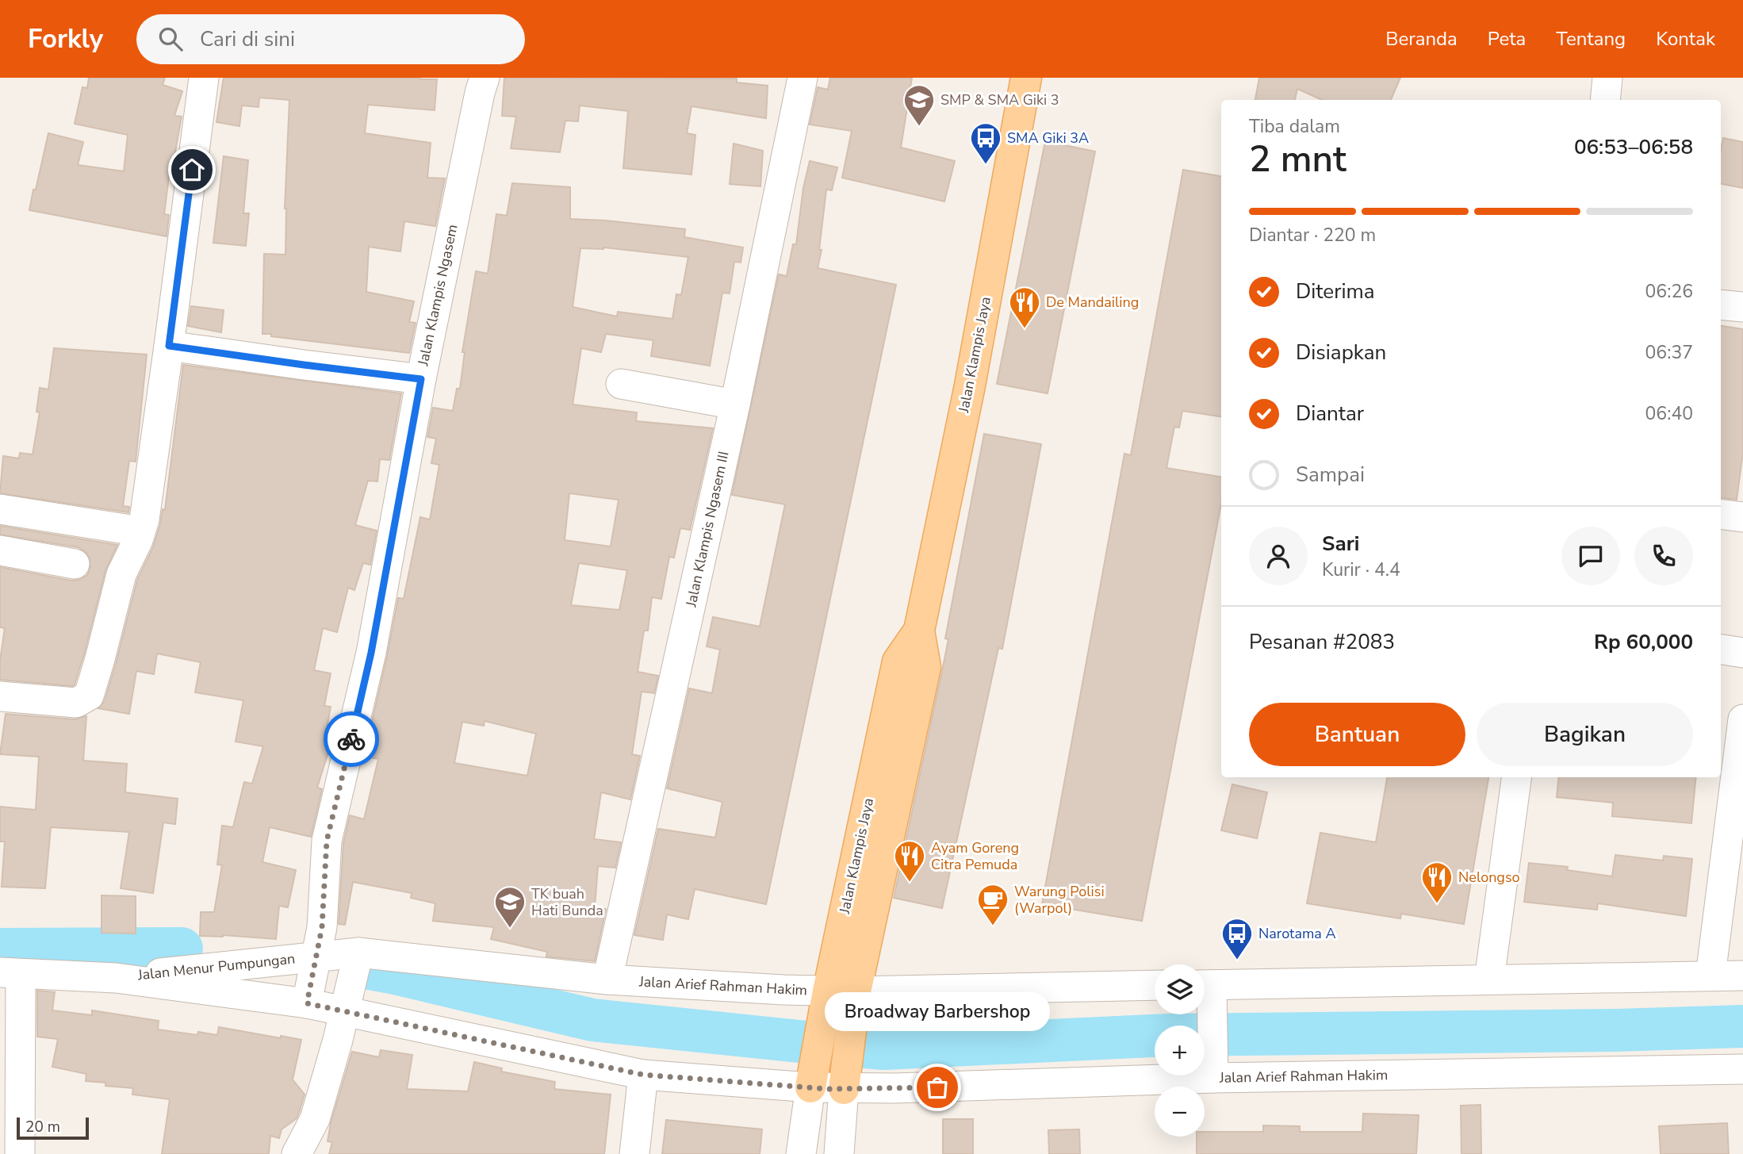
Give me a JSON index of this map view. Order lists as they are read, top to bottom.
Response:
{
  "streets": {
    "main road": ["Jalan Klampis Jaya"],
    "street": [
      "Jalan Klampis Ngasem",
      "Jalan Klampis Ngasem III",
      "Jalan Menur Pumpungan",
      "Jalan Arief Rahman Hakim"
    ]
  },
  "crossings": [
    ["Jalan Klampis Ngasem", "Jalan Menur Pumpungan"],
    ["Jalan Klampis Ngasem", "Jalan Arief Rahman Hakim"],
    ["Jalan Klampis Jaya", "Jalan Arief Rahman Hakim"],
    ["Jalan Klampis Ngasem III", "Jalan Arief Rahman Hakim"],
    ["Jalan Menur Pumpungan", "Jalan Arief Rahman Hakim"]
  ],
  "places": {
    "school or university": ["SMP & SMA Giki 3", "TK buah Hati Bunda"],
    "bus stop": ["SMA Giki 3A", "Narotama A"],
    "restaurant": ["De Mandailing", "Ayam Goreng Citra Pemuda", "Nelongso"],
    "cafe": ["Warung Polisi (Warpol)"],
    "other": ["Broadway Barbershop"]
  },
  "scale_bar": "20 m",
  "page": {
    "header": "Forkly",
    "search": "Cari di sini",
    "nav": [
      "Beranda",
      "Peta",
      "Tentang",
      "Kontak"
    ],
    "heading": ["2 mnt", "Tiba dalam", "06:53–06:58"],
    "panel": [
      "Sari",
      "Kurir · 4.4",
      "Pesanan #2083",
      "Rp 60,000"
    ],
    "bar": "Diantar · 220 m",
    "list": [
      ["Diterima", "06:26"],
      ["Disiapkan", "06:37"],
      ["Diantar", "06:40"],
      "Sampai"
    ],
    "buttons": ["Bantuan", "Bagikan"],
    "map_buttons": ["+", "−"],
    "bubble": "Broadway Barbershop",
    "scale": "20 m"
  }
}
